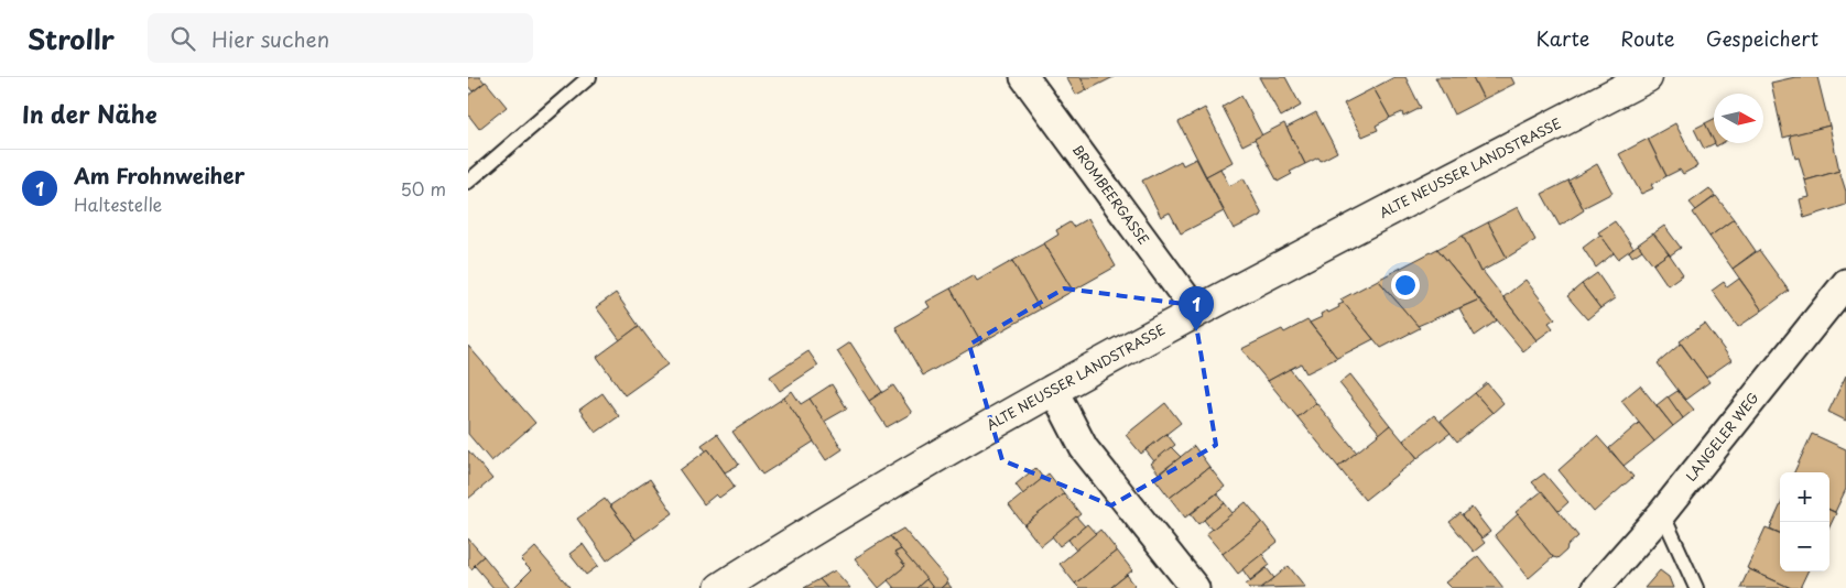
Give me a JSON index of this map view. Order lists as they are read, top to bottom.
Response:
{
  "streets": {
    "main road": ["ALTE NEUSSER LANDSTRASSE"],
    "street": ["BROMBEERGASSE", "LANGELER WEG"]
  },
  "crossings": [
    ["ALTE NEUSSER LANDSTRASSE", "BROMBEERGASSE"]
  ],
  "north": "right",
  "page": {
    "header": "Strollr",
    "search": "Hier suchen",
    "nav": ["Karte", "Route", "Gespeichert"],
    "heading": "In der Nähe",
    "list": [
      {
        "mark": "1",
        "name": "Am Frohnweiher",
        "note": "Haltestelle",
        "value": "50 m"
      }
    ],
    "pins": "1",
    "map_buttons": ["+", "−"]
  }
}
